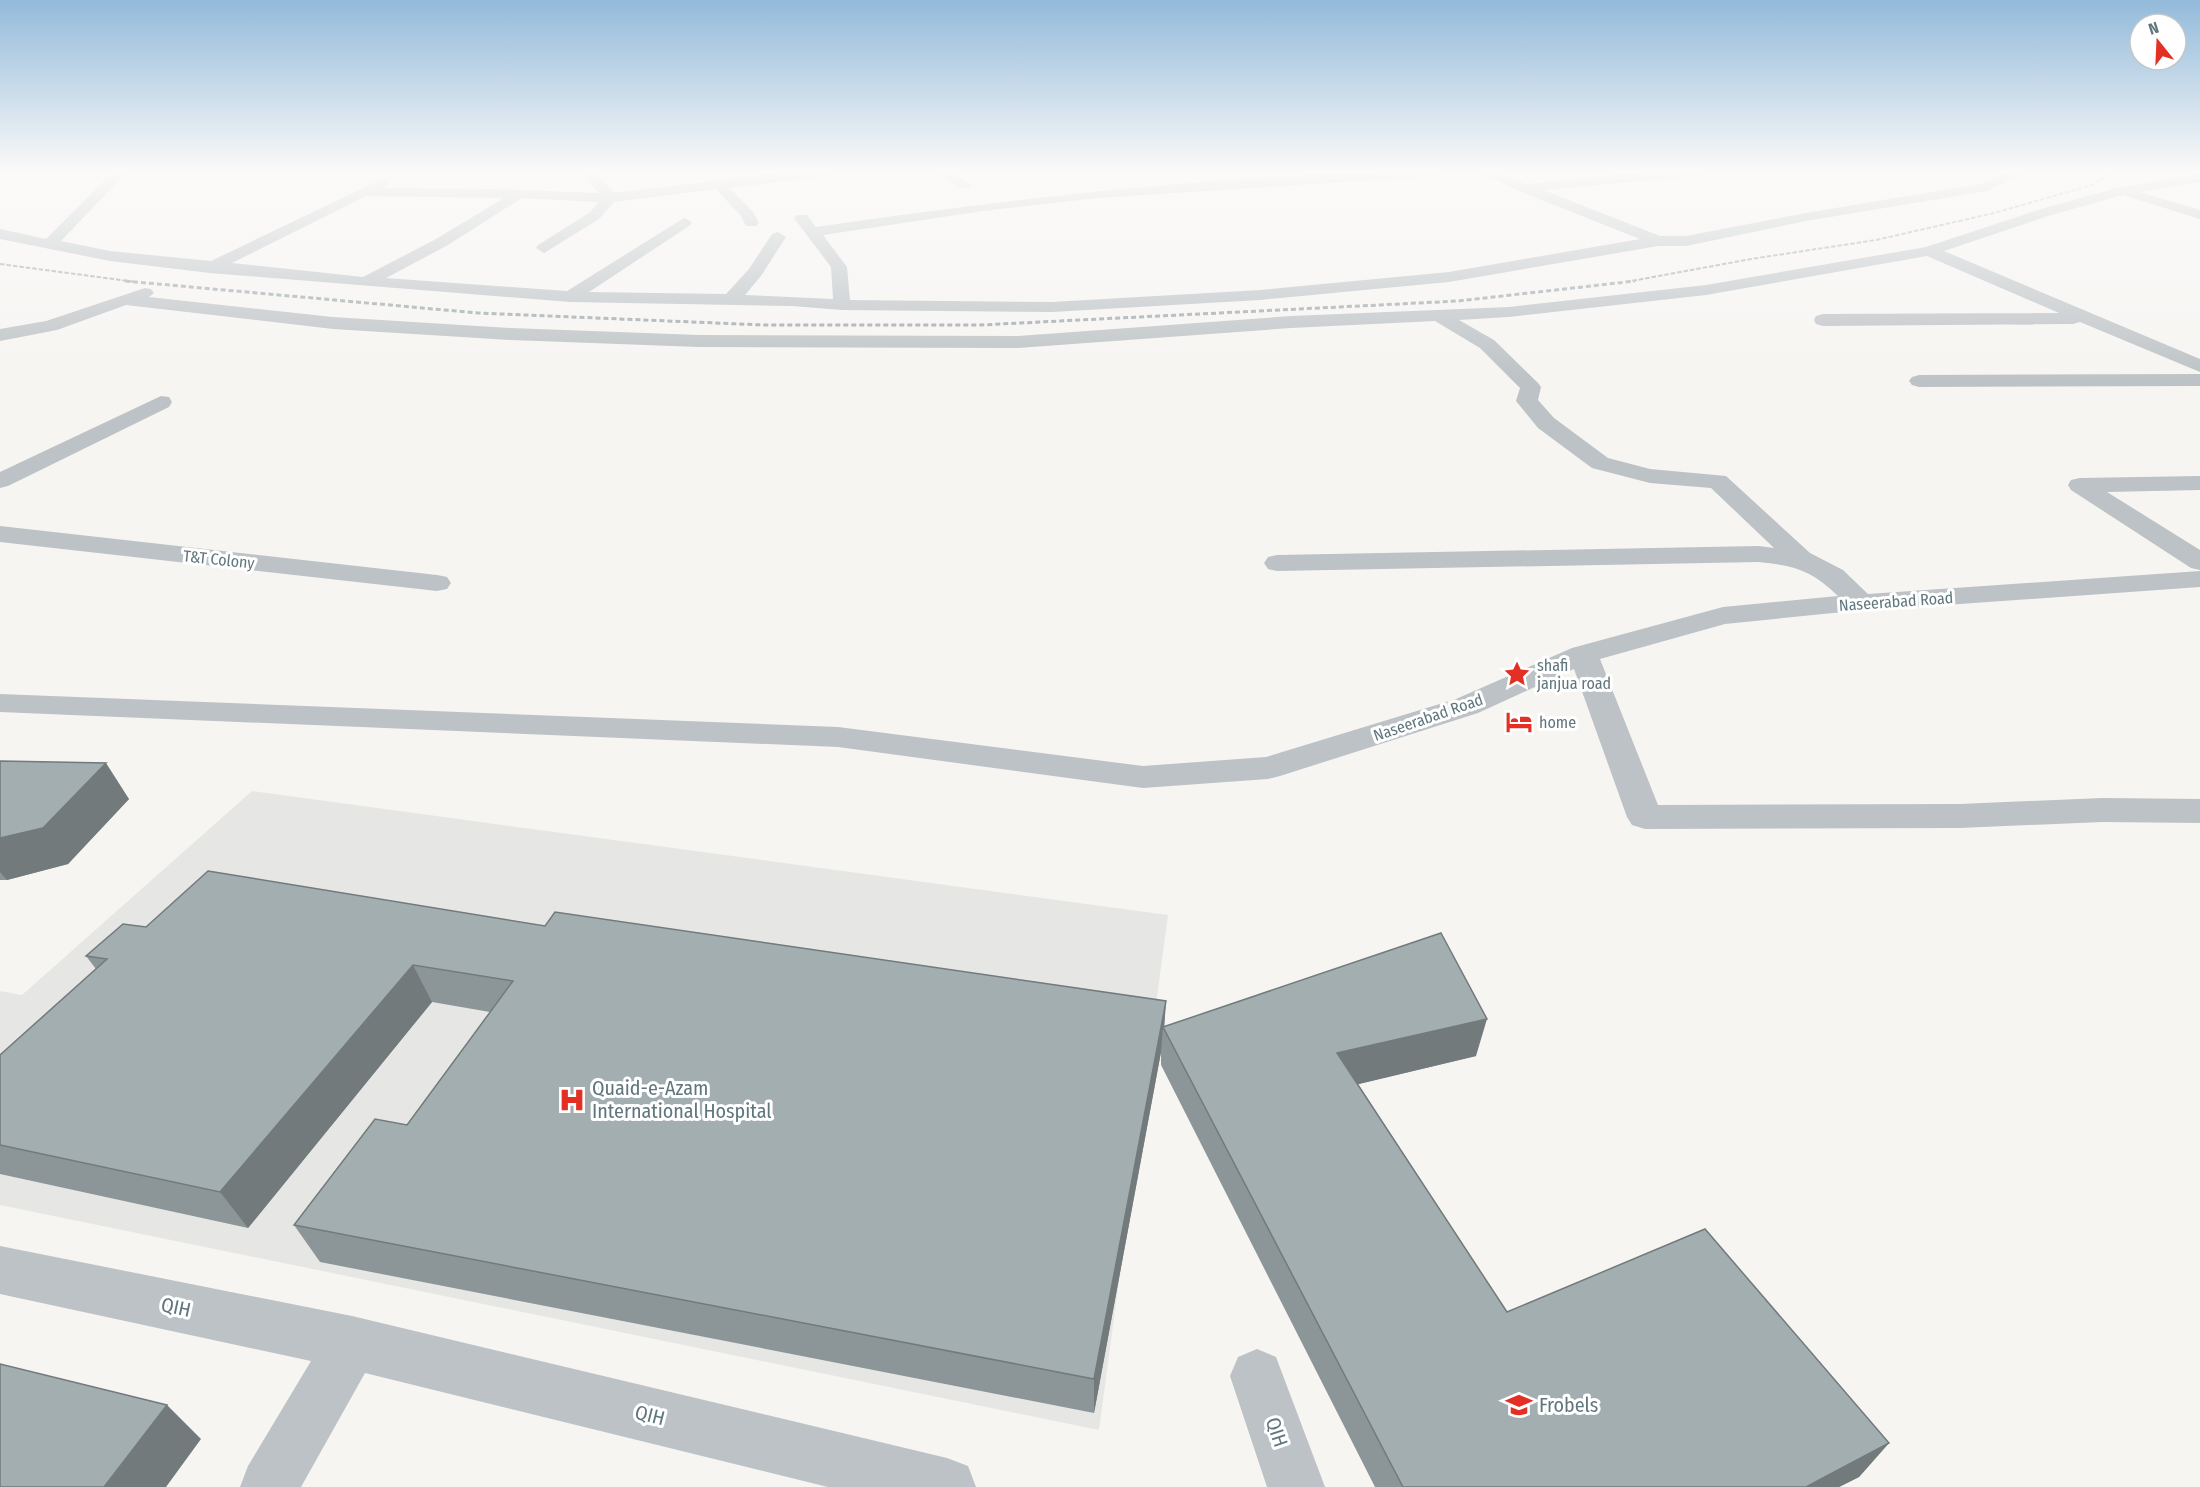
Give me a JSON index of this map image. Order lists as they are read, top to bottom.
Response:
{
  "streets": {
    "street": ["T&T Colony", "Naseerabad Road", "QIH"]
  },
  "places": {
    "place": ["shafi janjua road"],
    "hotel": ["home"],
    "hospital": ["Quaid-e-Azam International Hospital"],
    "school or university": ["Frobels"]
  },
  "north": "top"
}
